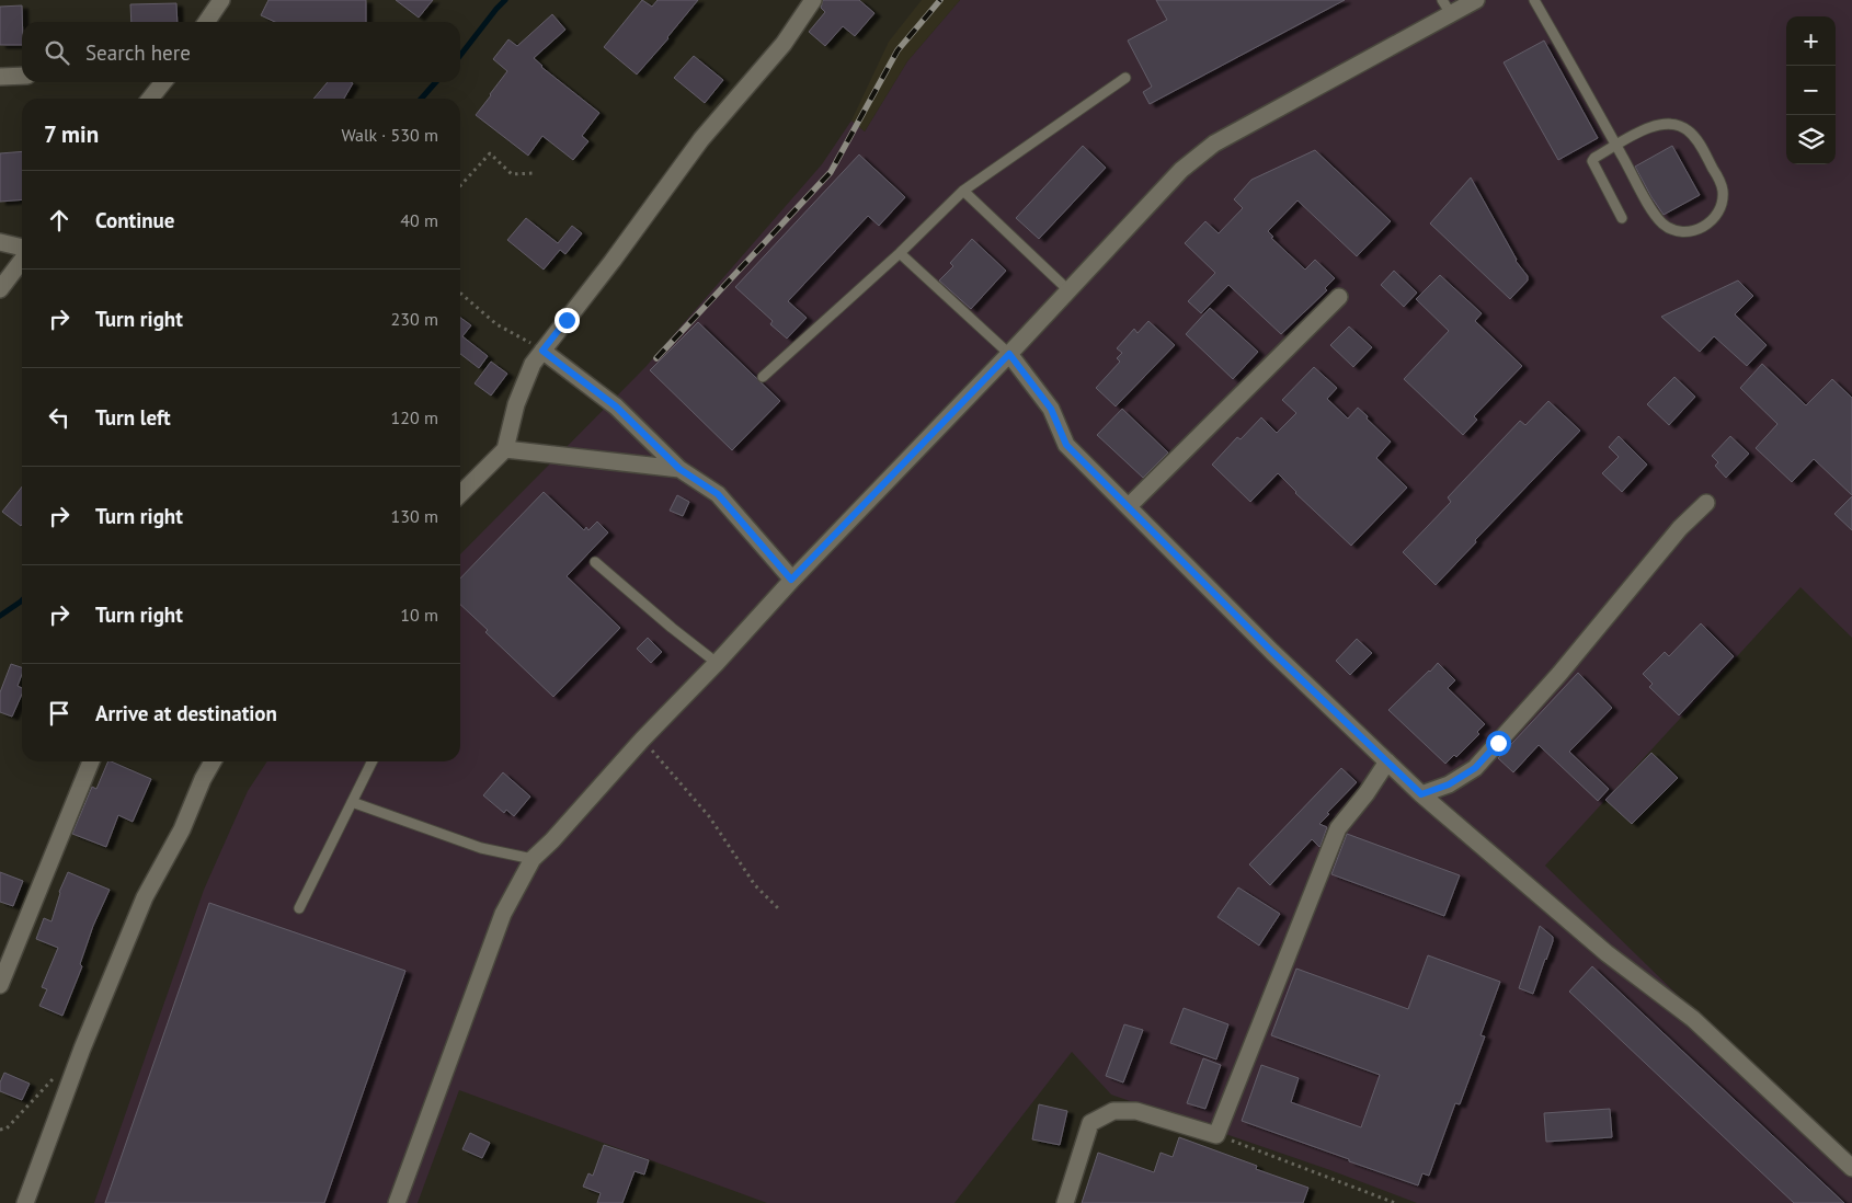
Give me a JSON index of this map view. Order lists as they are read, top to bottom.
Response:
{
  "page": {
    "map_buttons": ["+", "−"],
    "search": "Search here",
    "heading": ["7 min", "Walk · 530 m"],
    "list": [
      ["Continue", "40 m"],
      ["Turn right", "230 m"],
      ["Turn left", "120 m"],
      ["Turn right", "130 m"],
      ["Turn right", "10 m"],
      "Arrive at destination"
    ]
  }
}
